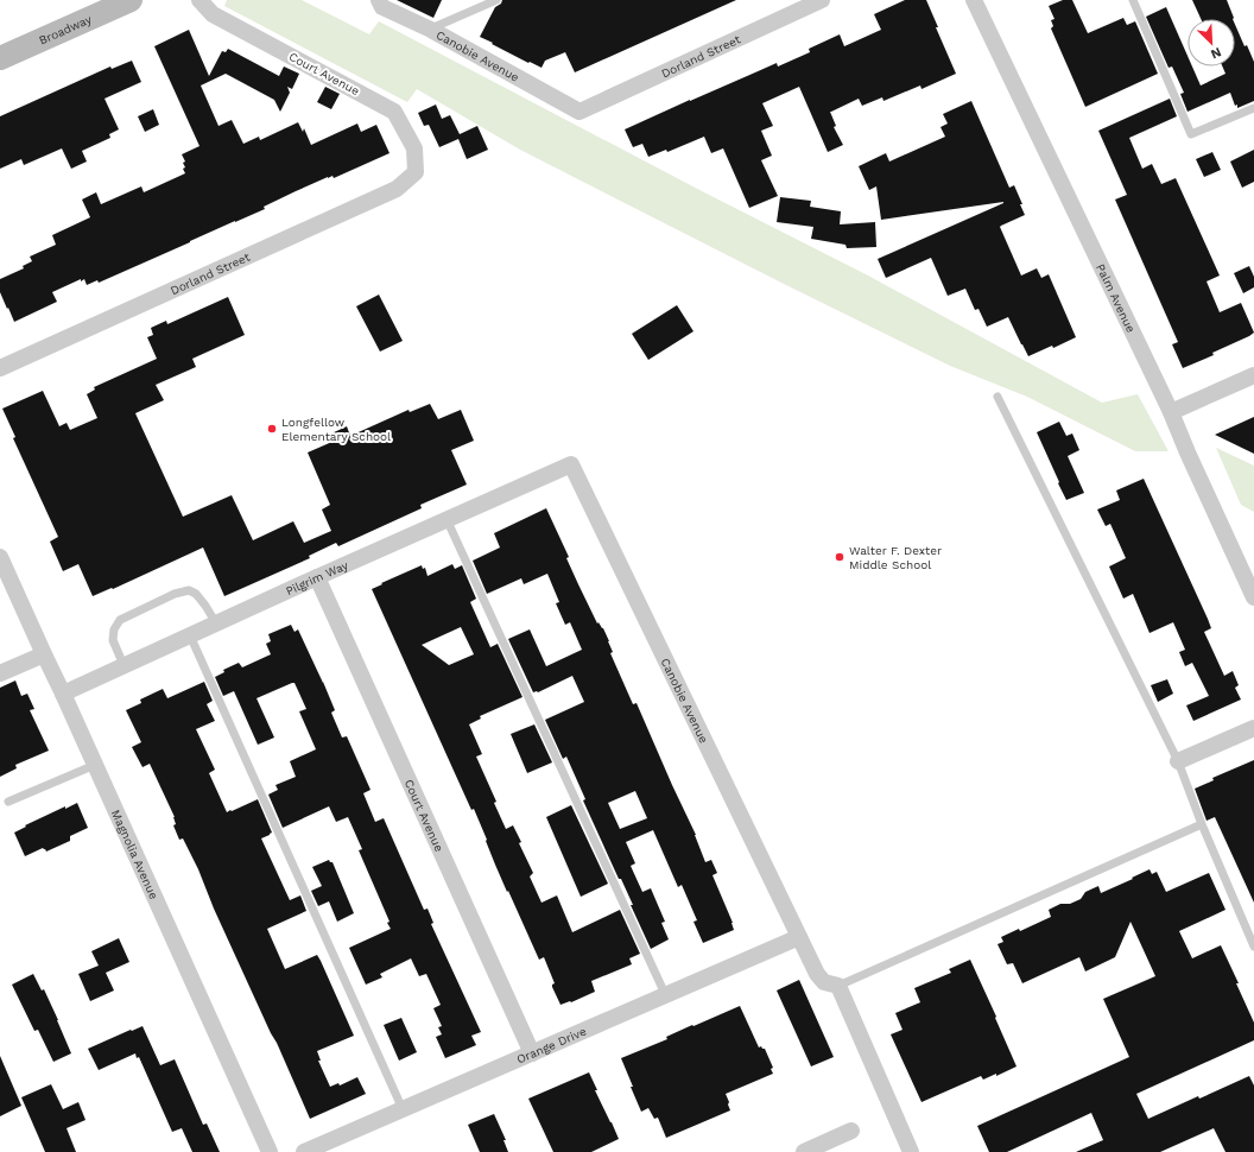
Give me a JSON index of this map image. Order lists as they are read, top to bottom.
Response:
{
  "streets": {
    "street": [
      "Broadway",
      "Canobie Avenue",
      "Dorland Street",
      "Court Avenue",
      "Palm Avenue",
      "Pilgrim Way",
      "Magnolia Avenue",
      "Orange Drive"
    ]
  },
  "crossings": [
    ["Canobie Avenue", "Dorland Street"],
    ["Canobie Avenue", "Pilgrim Way"],
    ["Canobie Avenue", "Orange Drive"],
    ["Dorland Street", "Court Avenue"],
    ["Court Avenue", "Pilgrim Way"],
    ["Court Avenue", "Orange Drive"],
    ["Pilgrim Way", "Magnolia Avenue"]
  ],
  "places": ["Longfellow Elementary School", "Walter F. Dexter Middle School"],
  "north": "bottom right"
}
